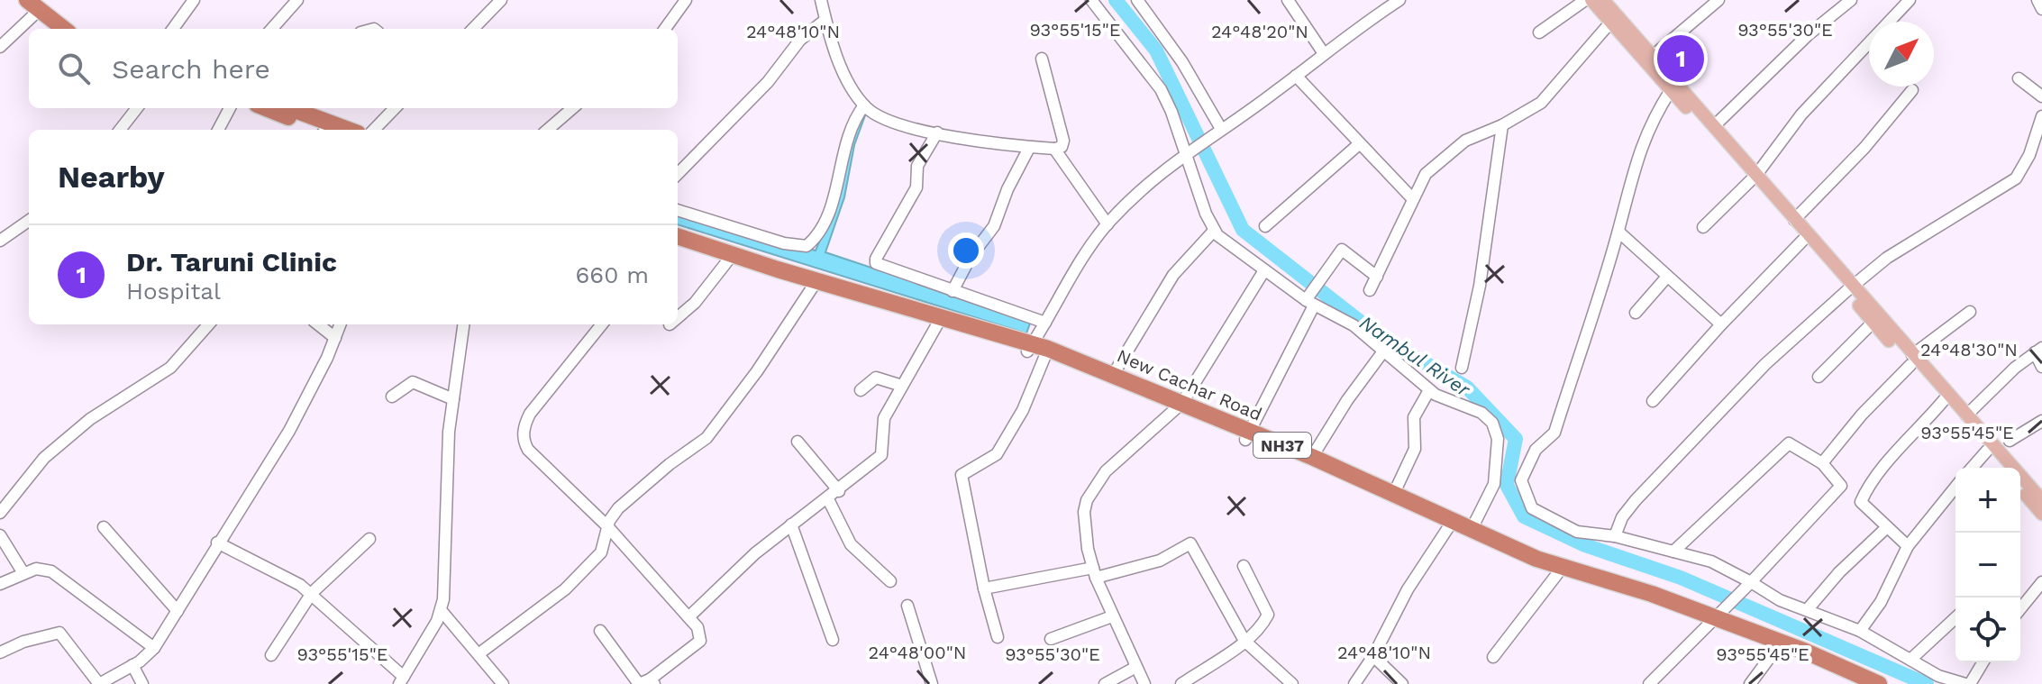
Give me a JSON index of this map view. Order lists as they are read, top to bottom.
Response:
{
  "streets": {
    "highway": ["New Cachar Road", "NH37"]
  },
  "water": ["Nambul River"],
  "north": "top right",
  "page": {
    "search": "Search here",
    "pins": "1",
    "heading": "Nearby",
    "list": [
      {
        "mark": "1",
        "name": "Dr. Taruni Clinic",
        "note": "Hospital",
        "value": "660 m"
      }
    ],
    "map_buttons": ["+", "−"]
  },
  "coordinates": [
    "93°55'15\"E",
    "93°55'30\"E",
    "24°48'10\"N",
    "24°48'20\"N",
    "24°48'30\"N",
    "93°55'45\"E",
    "24°48'00\"N"
  ]
}
